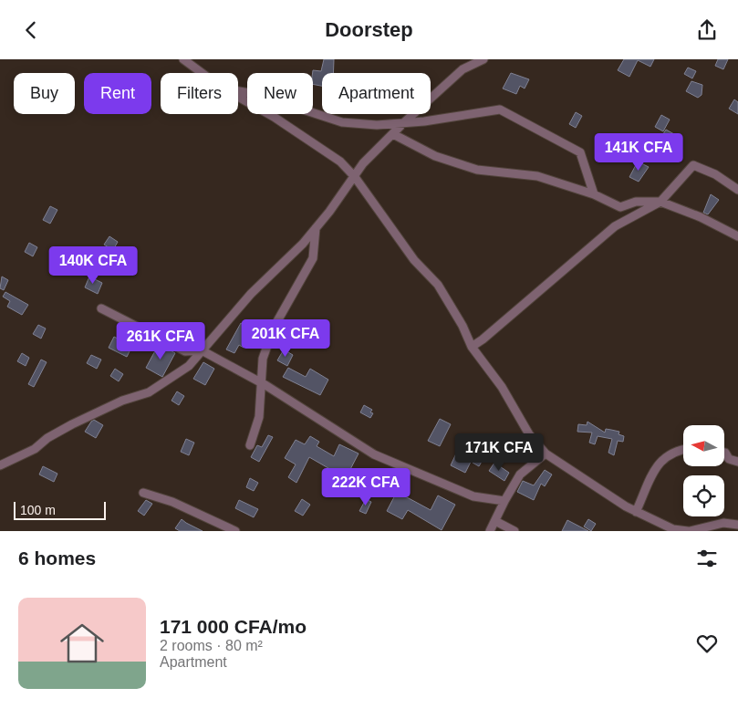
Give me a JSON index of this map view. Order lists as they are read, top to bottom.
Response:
{
  "scale_bar": "100 m",
  "north": "left",
  "page": {
    "header": "Doorstep",
    "chip": [
      "Buy",
      "Rent",
      "Filters",
      "New",
      "Apartment"
    ],
    "price": [
      "141K CFA",
      "140K CFA",
      "201K CFA",
      "261K CFA",
      "171K CFA",
      "222K CFA"
    ],
    "scale": "100 m",
    "heading": "6 homes",
    "list": [
      {
        "name": "171 000 CFA/mo",
        "note": "2 rooms · 80 m² · Apartment"
      }
    ]
  }
}
